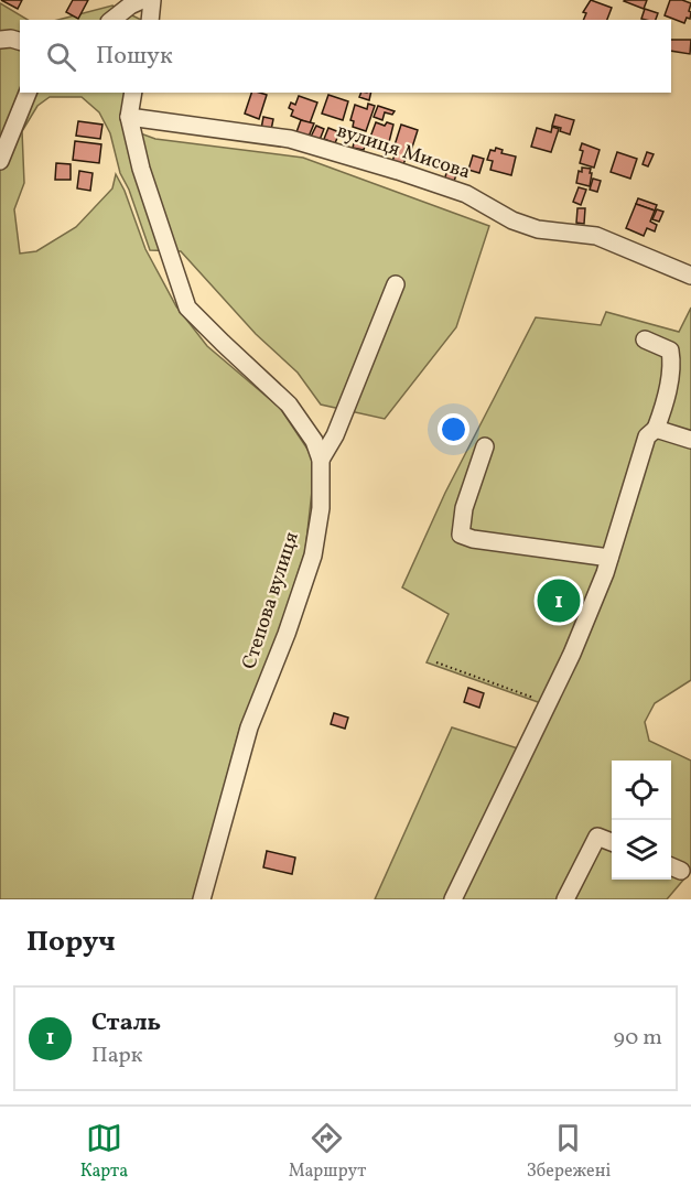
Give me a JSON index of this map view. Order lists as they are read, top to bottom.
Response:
{
  "streets": {
    "street": ["вулиця Мисова", "Степова вулиця"]
  },
  "crossings": [
    ["вулиця Мисова", "Степова вулиця"]
  ],
  "page": {
    "search": "Пошук",
    "pins": "1",
    "heading": "Поруч",
    "list": [
      {
        "mark": "1",
        "name": "Сталь",
        "note": "Парк",
        "value": "90 m"
      }
    ],
    "nav": ["Карта", "Маршрут", "Збережені"]
  }
}
